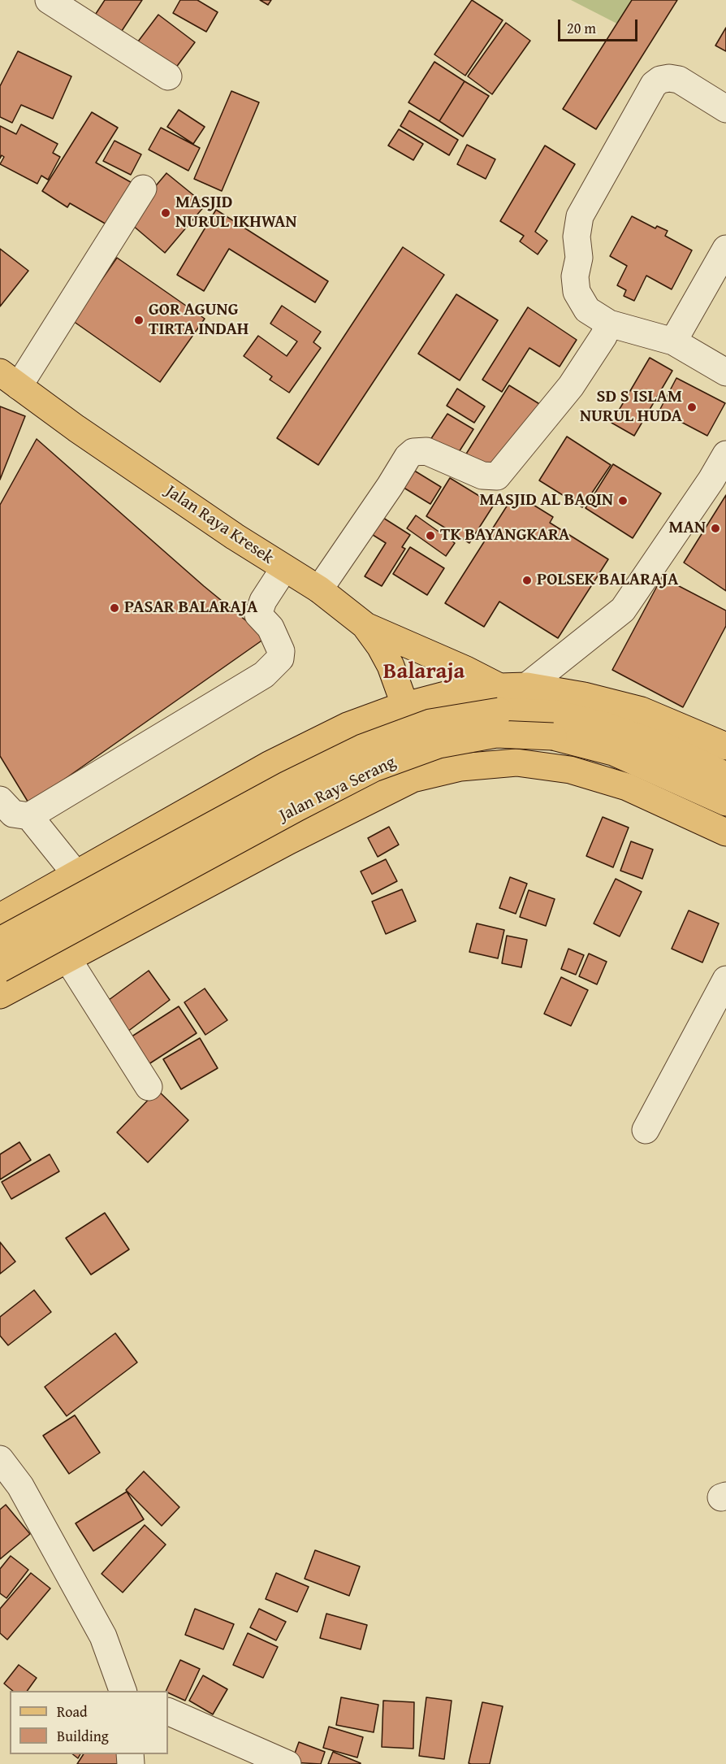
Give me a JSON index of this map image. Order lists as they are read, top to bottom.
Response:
{
  "streets": {
    "main road": ["Jalan Raya Kresek", "Jalan Raya Serang"]
  },
  "districts": ["Balaraja"],
  "places": [
    "MASJID NURUL IKHWAN",
    "GOR AGUNG TIRTA INDAH",
    "SD S ISLAM NURUL HUDA",
    "MASJID AL BAQIN",
    "MAN",
    "TK BAYANGKARA",
    "POLSEK BALARAJA",
    "PASAR BALARAJA"
  ],
  "legend": ["Road", "Building"],
  "scale_bar": "20 m"
}
